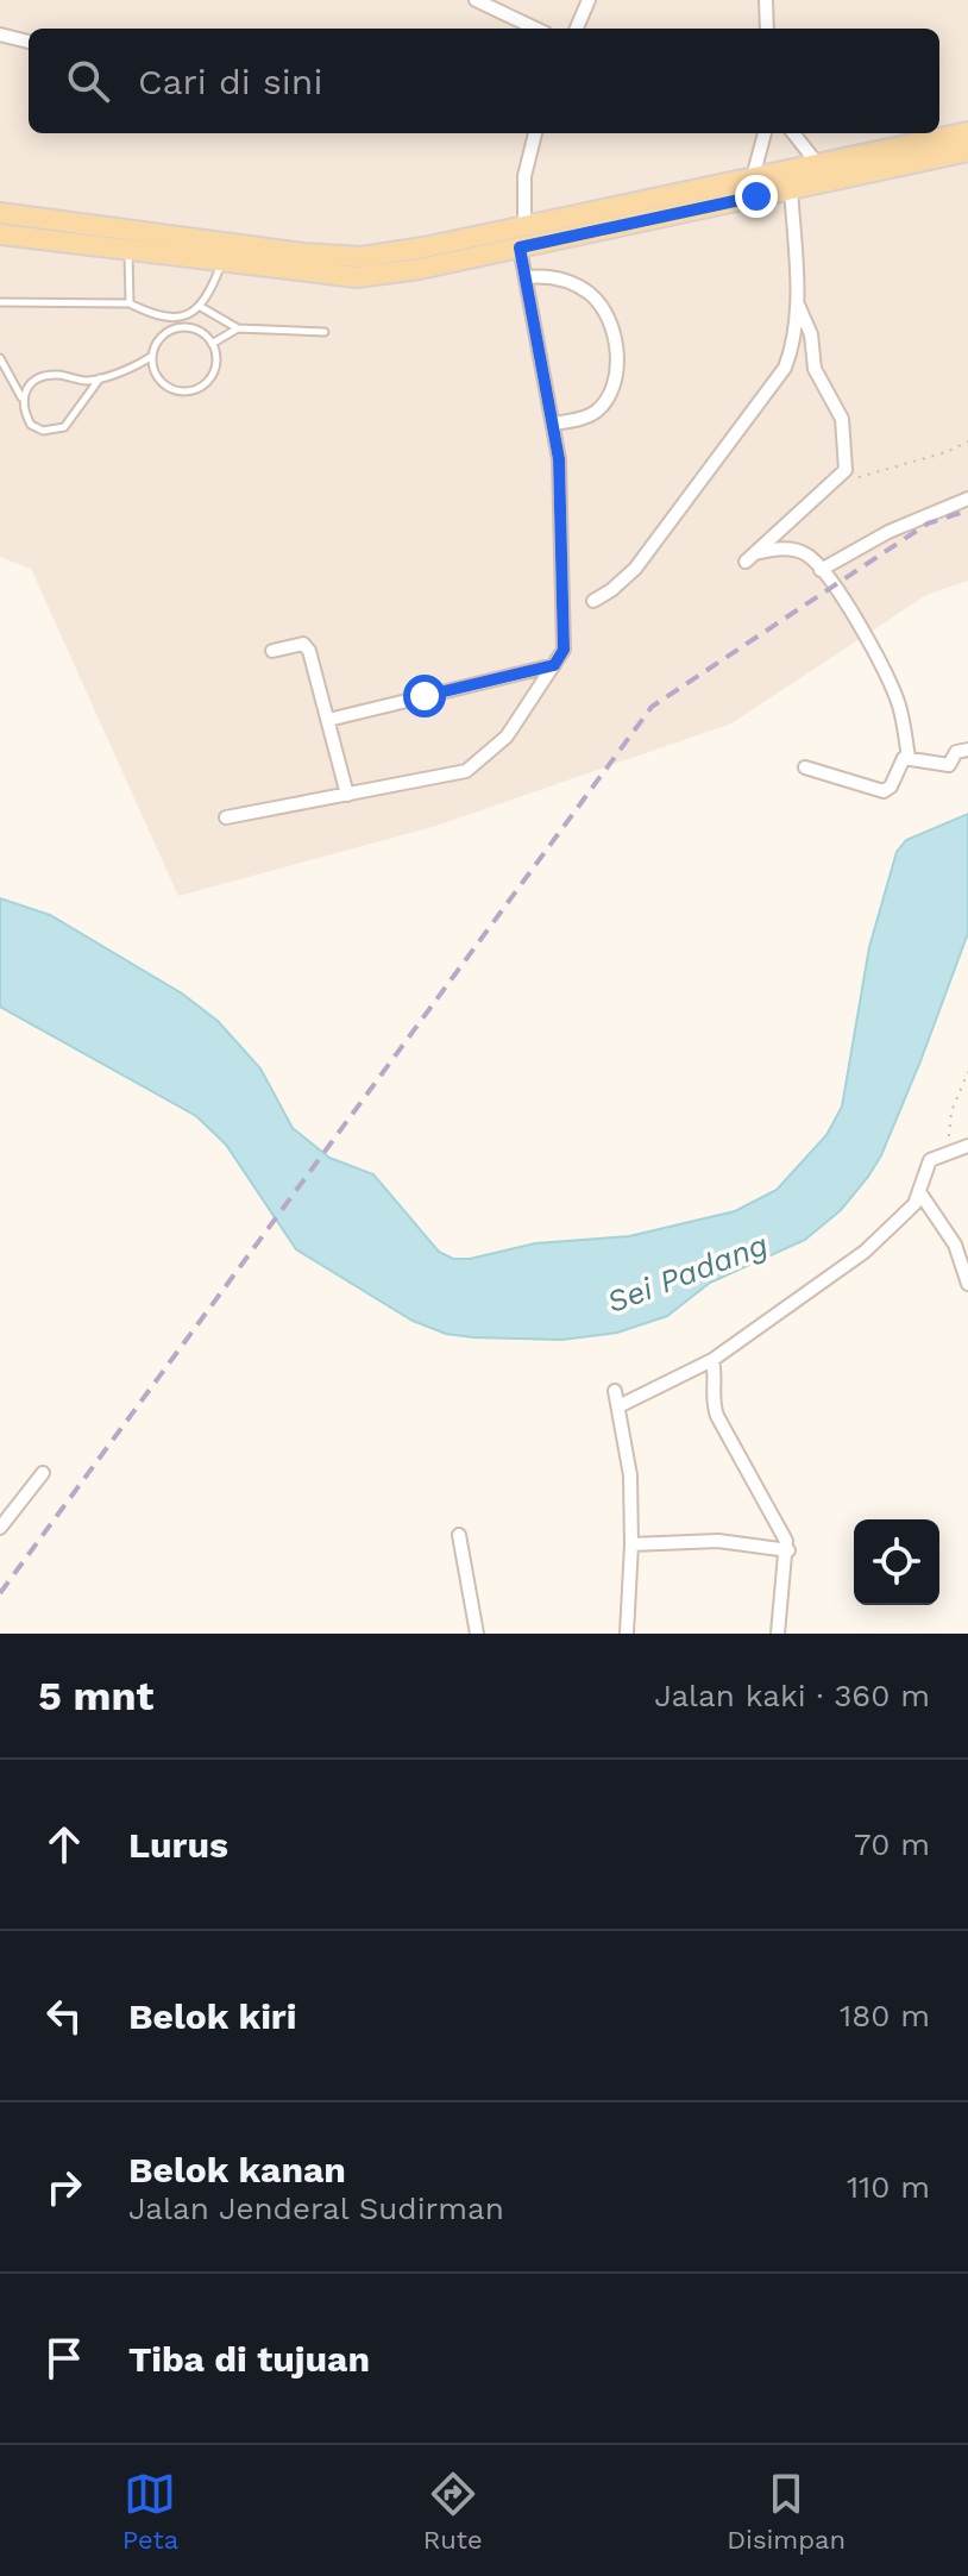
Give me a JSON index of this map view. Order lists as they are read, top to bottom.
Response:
{
  "water": ["Sei Padang"],
  "page": {
    "search": "Cari di sini",
    "heading": ["5 mnt", "Jalan kaki · 360 m"],
    "list": [
      ["Lurus", "70 m"],
      ["Belok kiri", "180 m"],
      ["Belok kanan", "Jalan Jenderal Sudirman", "110 m"],
      "Tiba di tujuan"
    ],
    "nav": ["Peta", "Rute", "Disimpan"]
  }
}
